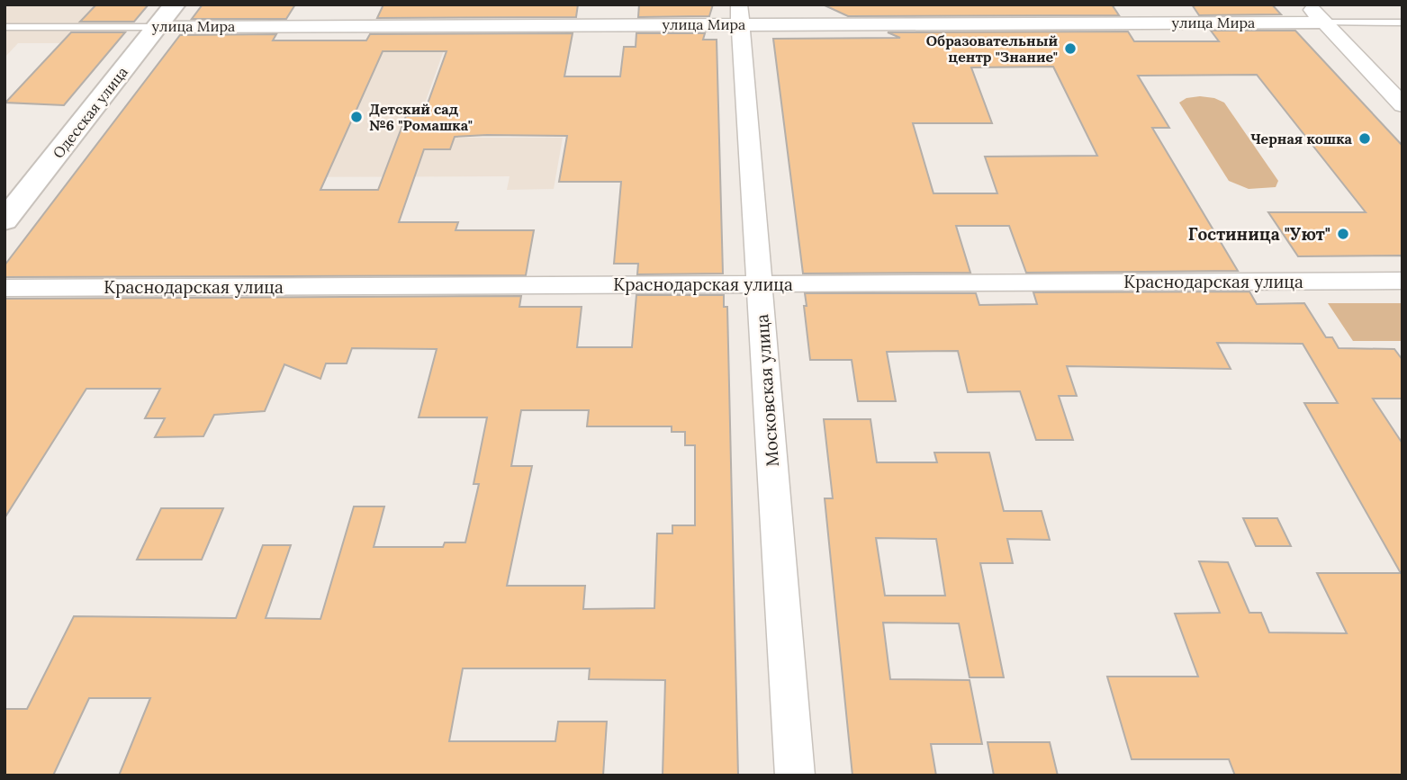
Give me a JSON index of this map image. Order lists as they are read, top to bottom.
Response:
{
  "streets": {
    "street": [
      "улица Мира",
      "Одесская улица",
      "Краснодарская улица",
      "Московская улица"
    ]
  },
  "crossings": [
    ["улица Мира", "Одесская улица"],
    ["улица Мира", "Московская улица"],
    ["Краснодарская улица", "Московская улица"]
  ],
  "places": [
    "Образовательный центр \"Знание\"",
    "Детский сад №6 \"Ромашка\"",
    "Черная кошка",
    "Гостиница \"Уют\""
  ]
}
